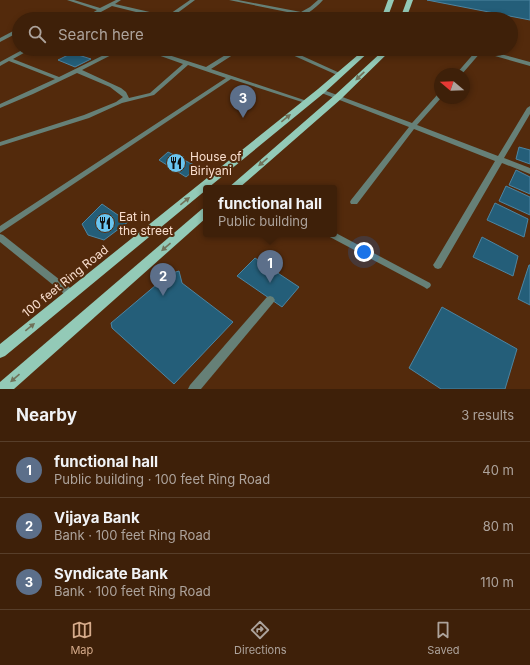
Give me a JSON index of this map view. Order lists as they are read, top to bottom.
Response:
{
  "streets": {
    "main road": ["100 feet Ring Road"]
  },
  "places": {
    "restaurant": ["House of Biriyani", "Eat in the street"]
  },
  "north": "left",
  "page": {
    "search": "Search here",
    "pins": ["3", "1", "2"],
    "popup": ["functional hall", "Public building"],
    "heading": ["Nearby", "3 results"],
    "list": [
      {
        "mark": "1",
        "name": "functional hall",
        "note": "Public building · 100 feet Ring Road",
        "value": "40 m"
      },
      {
        "mark": "2",
        "name": "Vijaya Bank",
        "note": "Bank · 100 feet Ring Road",
        "value": "80 m"
      },
      {
        "mark": "3",
        "name": "Syndicate Bank",
        "note": "Bank · 100 feet Ring Road",
        "value": "110 m"
      }
    ],
    "nav": ["Map", "Directions", "Saved"]
  }
}
